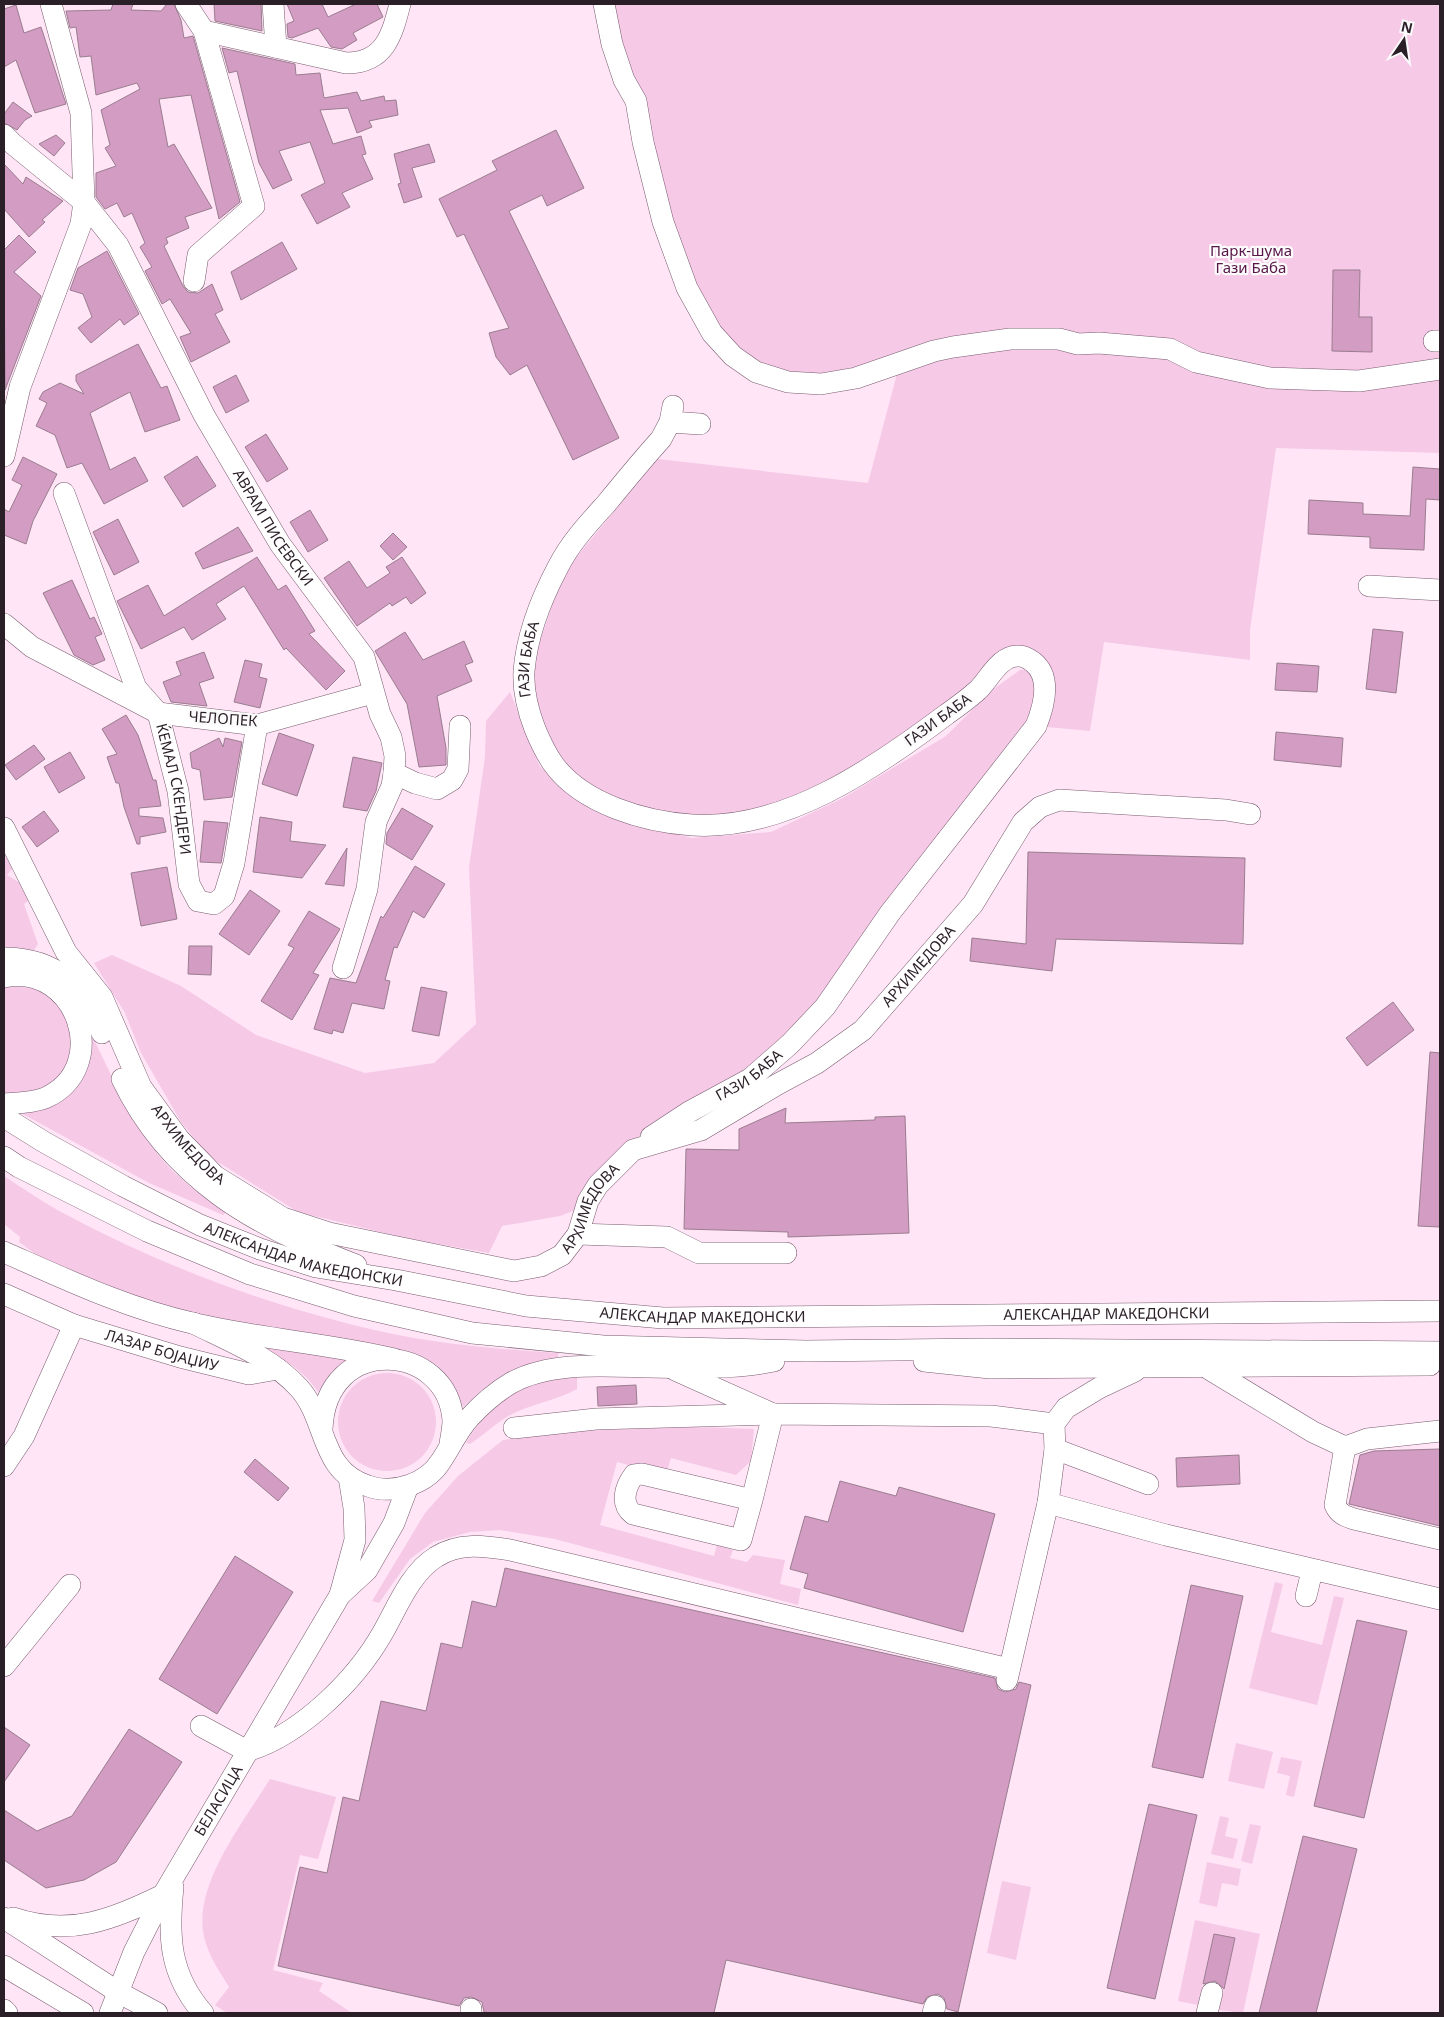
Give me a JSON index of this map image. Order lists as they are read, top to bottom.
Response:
{
  "streets": {
    "street": [
      "АВРАМ ПИСЕВСКИ",
      "ГАЗИ БАБА",
      "ЧЕЛОПЕК",
      "ЌЕМАЛ СКЕНДЕРИ",
      "АРХИМЕДОВА",
      "АЛЕКСАНДАР МАКЕДОНСКИ",
      "ЛАЗАР БОЈАЏИУ",
      "БЕЛАСИЦА"
    ]
  },
  "crossings": [
    ["АВРАМ ПИСЕВСКИ", "ЧЕЛОПЕК"],
    ["ГАЗИ БАБА", "АРХИМЕДОВА"],
    ["ЧЕЛОПЕК", "ЌЕМАЛ СКЕНДЕРИ"]
  ],
  "parks": ["Парк-шума Гази Баба"],
  "north": "top"
}
